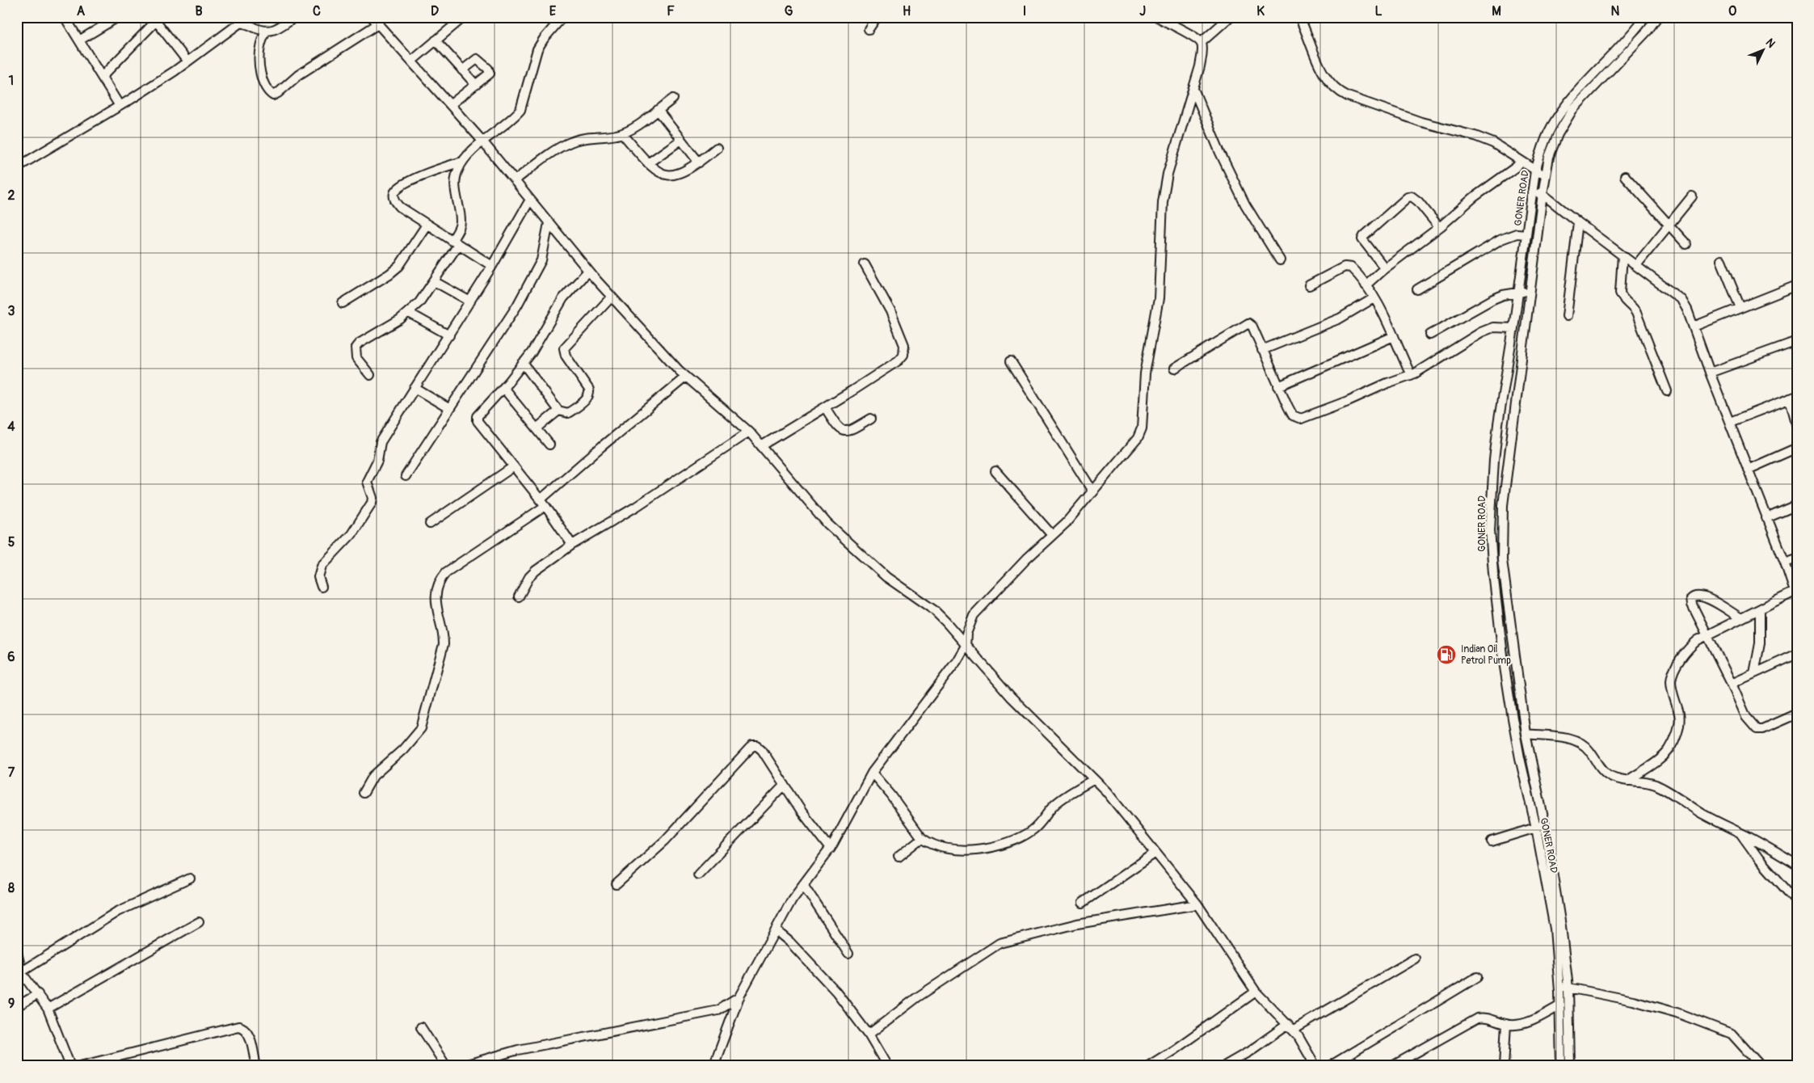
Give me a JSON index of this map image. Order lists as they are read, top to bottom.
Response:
{
  "streets": {
    "street": ["GONER ROAD"]
  },
  "places": {
    "fuel station": ["Indian Oil Petrol Pump"]
  },
  "north": "top right",
  "grid": {
    "columns": [
      "A",
      "B",
      "C",
      "D",
      "E",
      "F",
      "G",
      "H",
      "I",
      "J",
      "K",
      "L",
      "M",
      "N",
      "O"
    ],
    "rows": [
      "1",
      "2",
      "3",
      "4",
      "5",
      "6",
      "7",
      "8",
      "9"
    ]
  }
}
